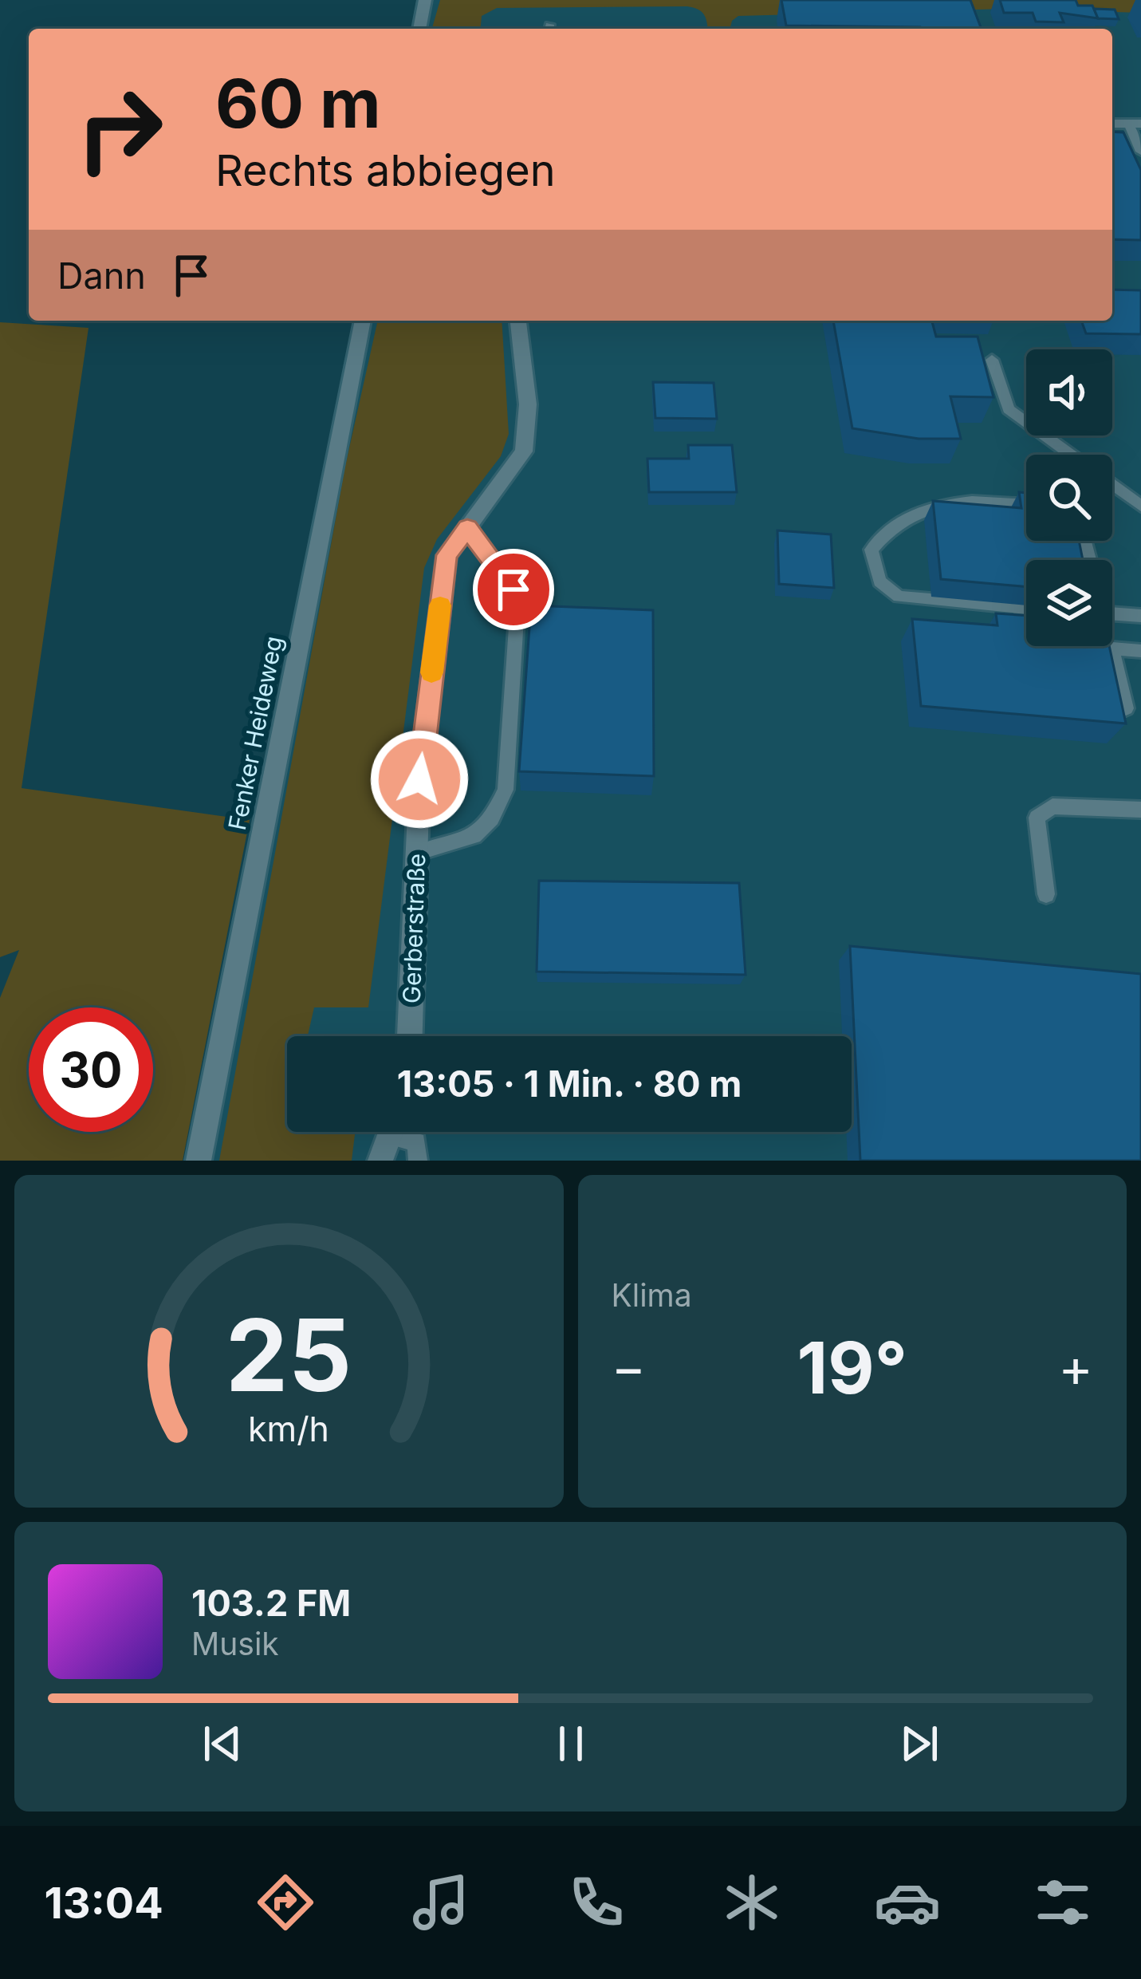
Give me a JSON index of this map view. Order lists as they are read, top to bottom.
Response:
{
  "streets": {
    "street": ["Fenker Heideweg", "Gerberstraße"]
  },
  "page": {
    "turn": ["60 m", "Rechts abbiegen"],
    "then": "Dann",
    "limit": "30",
    "trip": "13:05 · 1 Min. · 80 m",
    "tile": "Klima",
    "heat": ["−", "19°", "+"],
    "song": ["103.2 FM", "Musik"],
    "tabs": "13:04",
    "gauge": ["25", "km/h"]
  }
}
